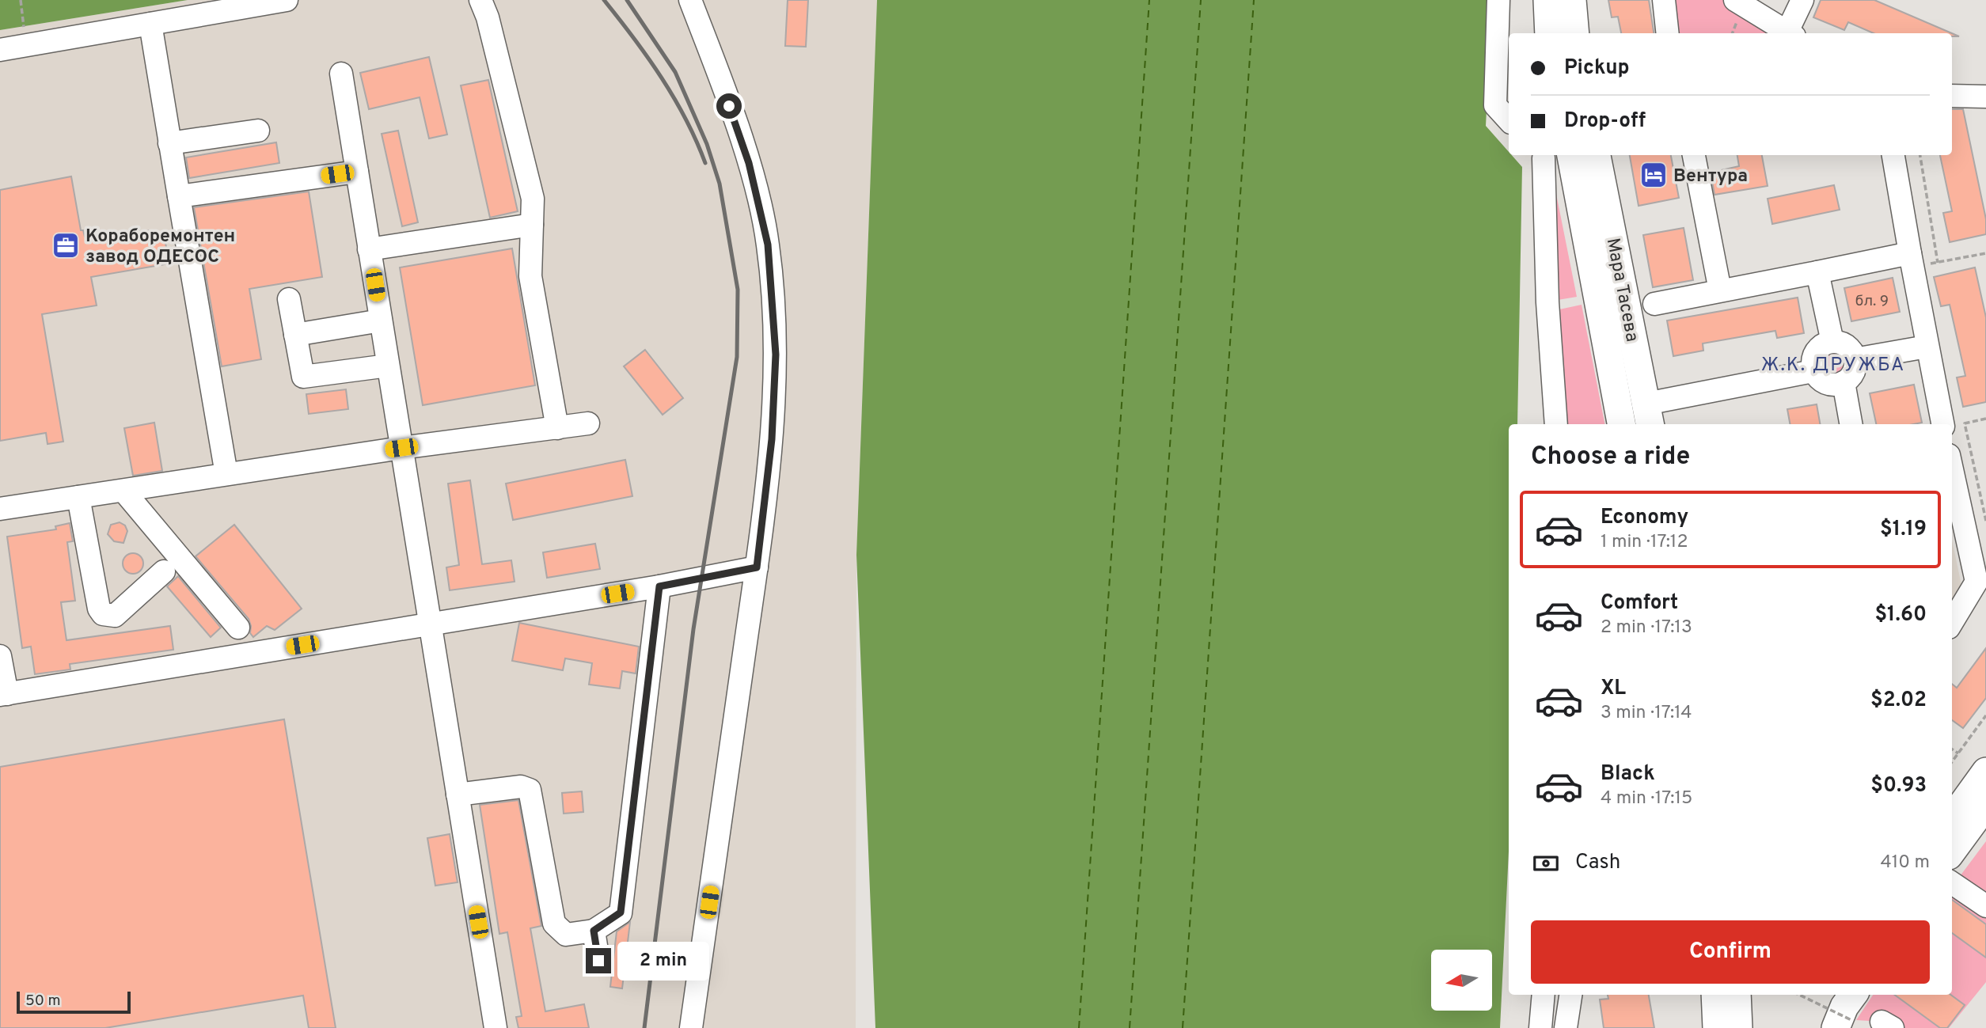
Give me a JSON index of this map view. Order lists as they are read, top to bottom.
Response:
{
  "streets": {
    "main road": ["Мара Тасева"]
  },
  "districts": ["Ж.К. ДРУЖБА"],
  "places": {
    "hotel": ["Вентура"],
    "office": ["Кораборемонтен завод ОДЕСОС"]
  },
  "house_numbers": ["бл. 9"],
  "scale_bar": "50 m",
  "north": "left",
  "page": {
    "banner": ["Pickup", "Drop-off"],
    "heading": "Choose a ride",
    "list": [
      {
        "name": "Economy",
        "note": "1 min · 17:12",
        "value": "$1.19"
      },
      {
        "name": "Comfort",
        "note": "2 min · 17:13",
        "value": "$1.60"
      },
      {
        "name": "XL",
        "note": "3 min · 17:14",
        "value": "$2.02"
      },
      {
        "name": "Black",
        "note": "4 min · 17:15",
        "value": "$0.93"
      }
    ],
    "pay": ["Cash", "410 m"],
    "buttons": "Confirm",
    "bubble": "2 min",
    "scale": "50 m"
  }
}
